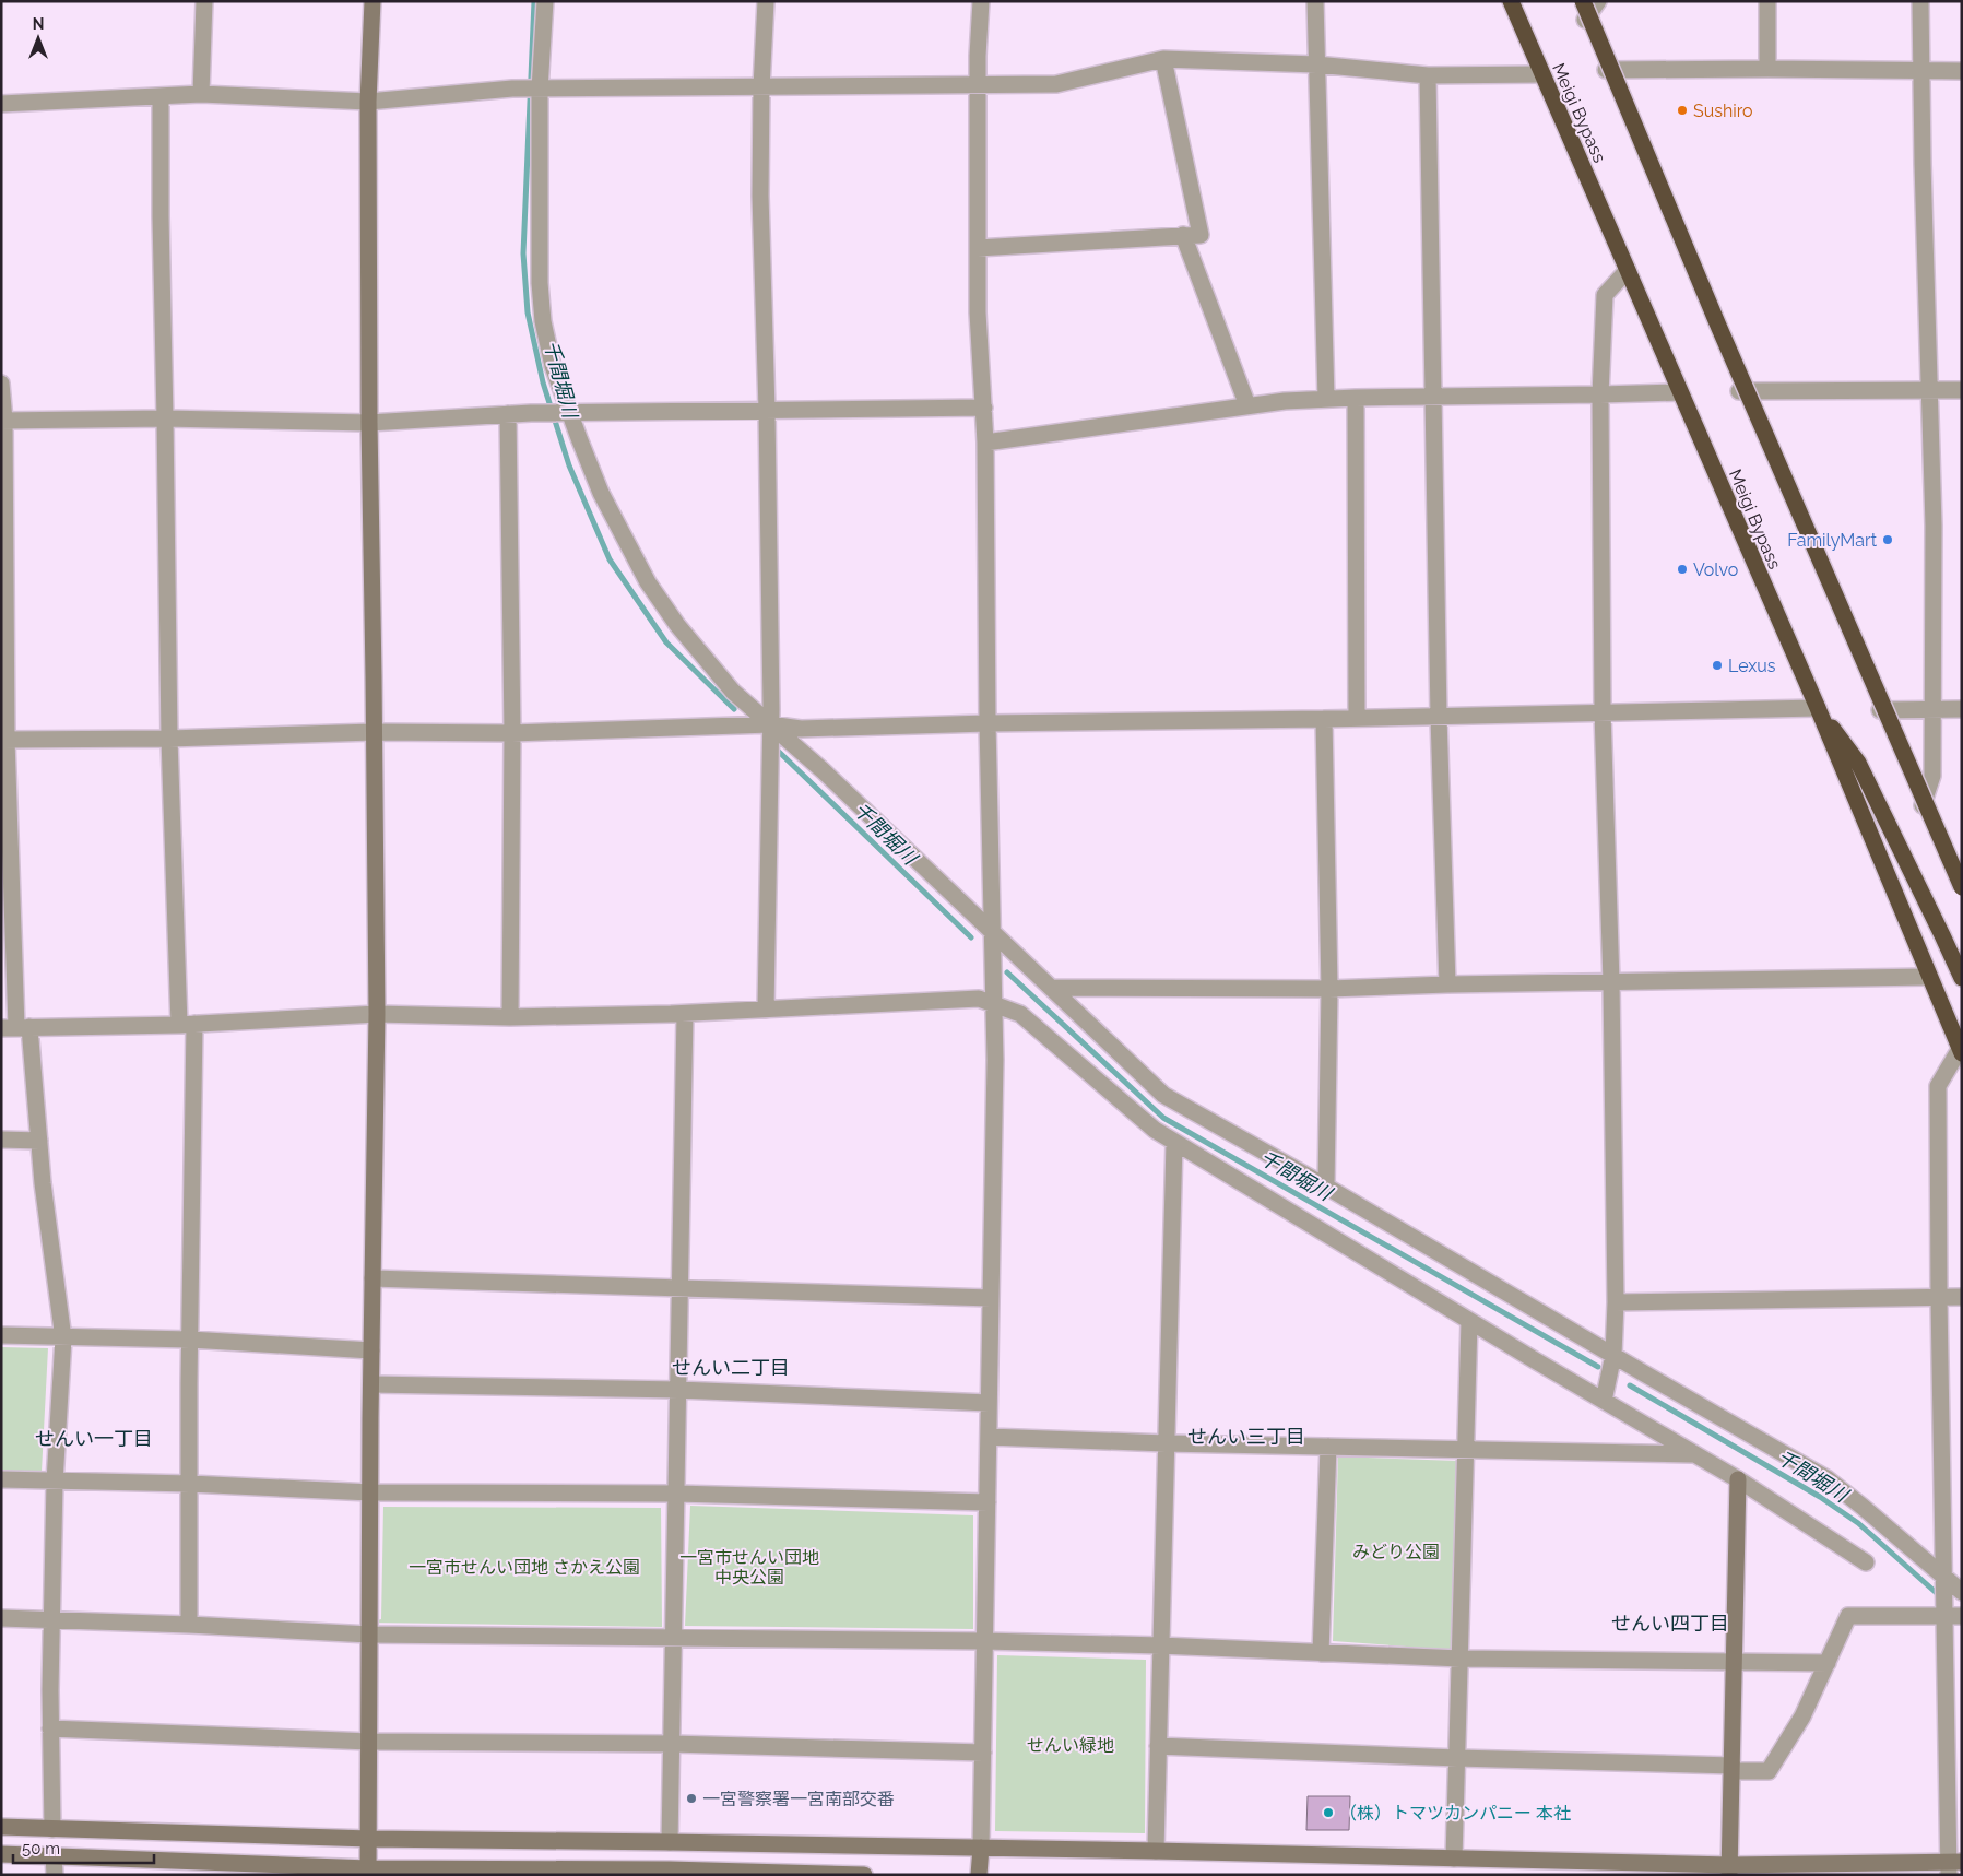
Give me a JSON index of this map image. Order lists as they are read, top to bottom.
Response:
{
  "streets": {
    "highway": ["Meigi Bypass"]
  },
  "districts": [
    "せんい二丁目",
    "せんい三丁目",
    "せんい一丁目",
    "せんい四丁目"
  ],
  "water": ["千間堀川"],
  "parks": [
    "みどり公園",
    "一宮市せんい団地 中央公園",
    "一宮市せんい団地 さかえ公園",
    "せんい緑地"
  ],
  "places": [
    "Sushiro",
    "FamilyMart",
    "Volvo",
    "Lexus",
    "一宮警察署一宮南部交番",
    "（株）トマツカンパニー 本社"
  ],
  "scale_bar": "50 m",
  "north": "top"
}
